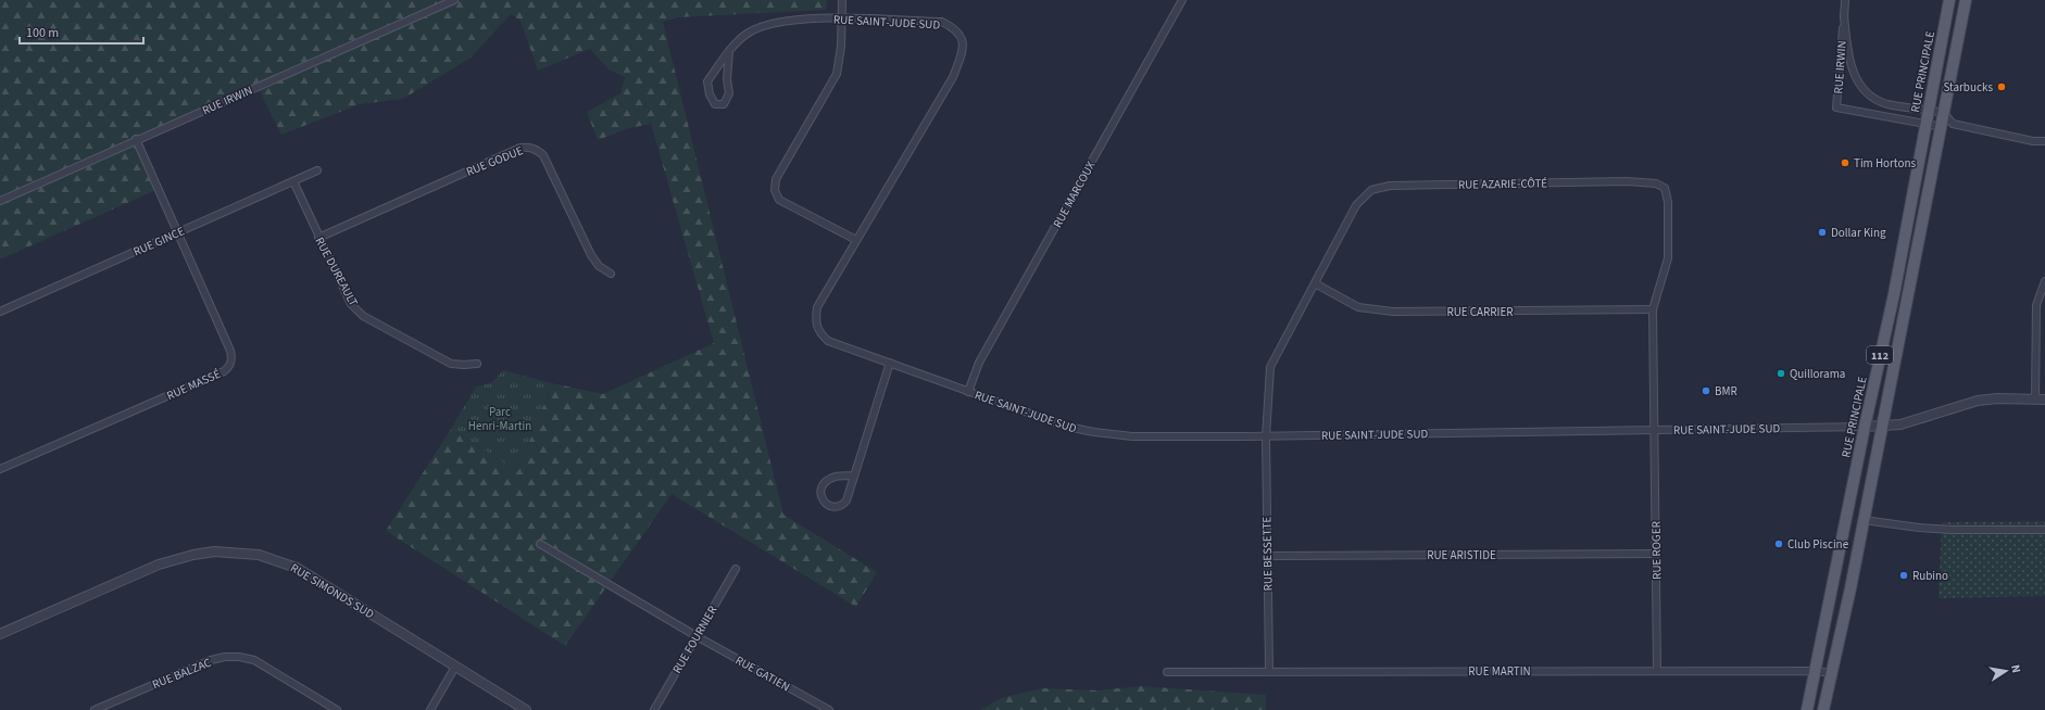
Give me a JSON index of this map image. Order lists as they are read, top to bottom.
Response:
{
  "streets": {
    "main road": ["RUE PRINCIPALE", "112"],
    "street": [
      "RUE SAINT-JUDE SUD",
      "RUE IRWIN",
      "RUE GODUE",
      "RUE AZARIE-CÔTÉ",
      "RUE MARCOUX",
      "RUE GINCE",
      "RUE DUREAULT",
      "RUE CARRIER",
      "RUE MASSÉ",
      "RUE ROGER",
      "RUE BESSETTE",
      "RUE ARISTIDE",
      "RUE SIMONDS SUD",
      "RUE FOURNIER",
      "RUE MARTIN",
      "RUE BALZAC",
      "RUE GATIEN"
    ]
  },
  "crossings": [
    ["RUE SAINT-JUDE SUD", "RUE PRINCIPALE"],
    ["RUE SAINT-JUDE SUD", "RUE AZARIE-CÔTÉ"],
    ["RUE SAINT-JUDE SUD", "RUE MARCOUX"],
    ["RUE SAINT-JUDE SUD", "112"],
    ["RUE SAINT-JUDE SUD", "RUE ROGER"],
    ["RUE SAINT-JUDE SUD", "RUE BESSETTE"],
    ["RUE IRWIN", "RUE PRINCIPALE"],
    ["RUE IRWIN", "112"],
    ["RUE IRWIN", "RUE MASSÉ"],
    ["RUE PRINCIPALE", "RUE MARTIN"],
    ["RUE GODUE", "RUE DUREAULT"],
    ["RUE AZARIE-CÔTÉ", "RUE CARRIER"],
    ["RUE AZARIE-CÔTÉ", "RUE ROGER"],
    ["RUE AZARIE-CÔTÉ", "RUE BESSETTE"],
    ["RUE GINCE", "RUE DUREAULT"],
    ["RUE GINCE", "RUE MASSÉ"],
    ["112", "RUE MARTIN"],
    ["RUE ROGER", "RUE ARISTIDE"],
    ["RUE ROGER", "RUE MARTIN"],
    ["RUE BESSETTE", "RUE ARISTIDE"],
    ["RUE BESSETTE", "RUE MARTIN"],
    ["RUE FOURNIER", "RUE GATIEN"]
  ],
  "parks": ["Parc Henri-Martin"],
  "places": [
    "Starbucks",
    "Tim Hortons",
    "Dollar King",
    "Quillorama",
    "BMR",
    "Club Piscine",
    "Rubino"
  ],
  "scale_bar": "100 m",
  "north": "right"
}
